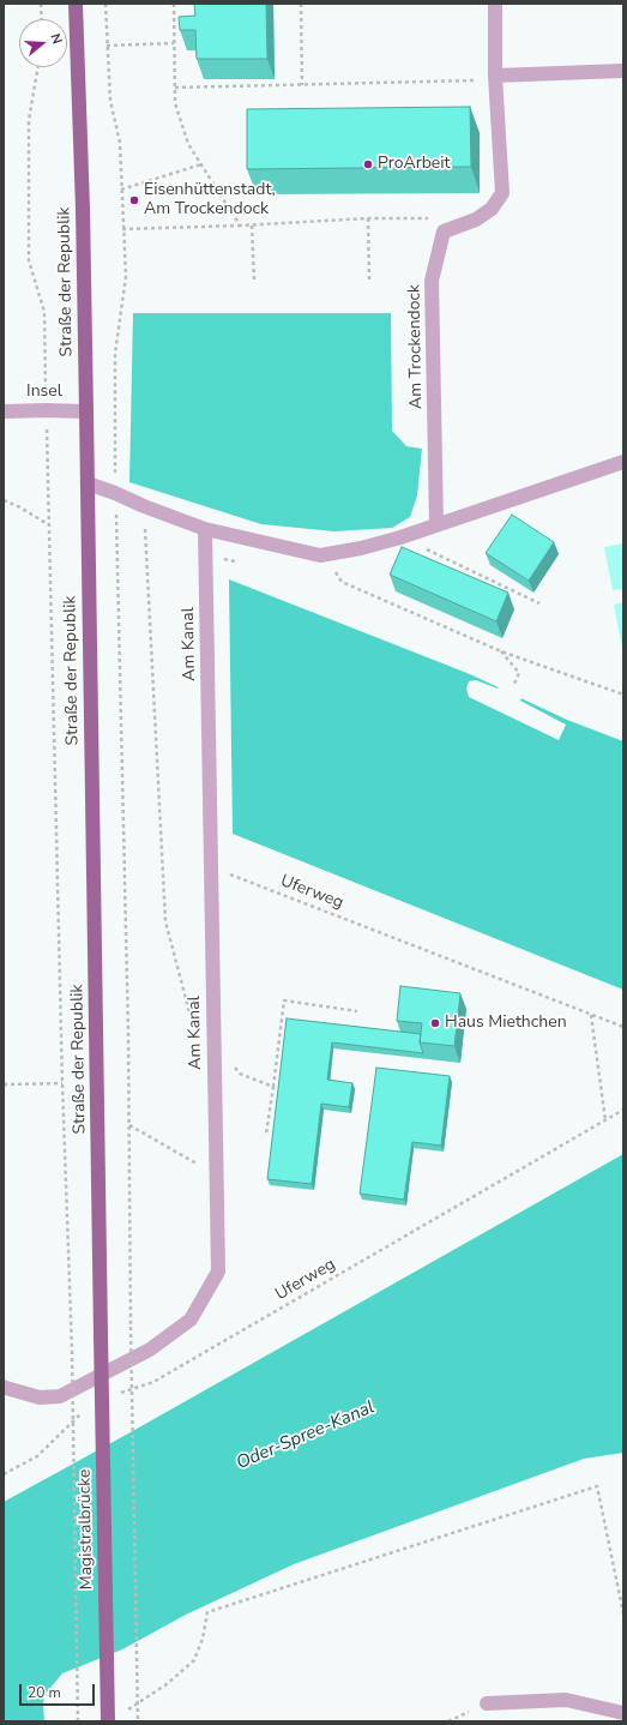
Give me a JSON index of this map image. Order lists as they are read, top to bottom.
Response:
{
  "streets": {
    "main road": ["Straße der Republik", "Magistralbrücke"],
    "street": ["Am Trockendock", "Insel", "Am Kanal"],
    "path": ["Uferweg"]
  },
  "crossings": [
    ["Straße der Republik", "Insel"],
    ["Straße der Republik", "Magistralbrücke"],
    ["Am Kanal", "Uferweg"]
  ],
  "water": ["Oder-Spree-Kanal"],
  "places": ["ProArbeit", "Eisenhüttenstadt, Am Trockendock", "Haus Miethchen"],
  "scale_bar": "20 m",
  "north": "right"
}
